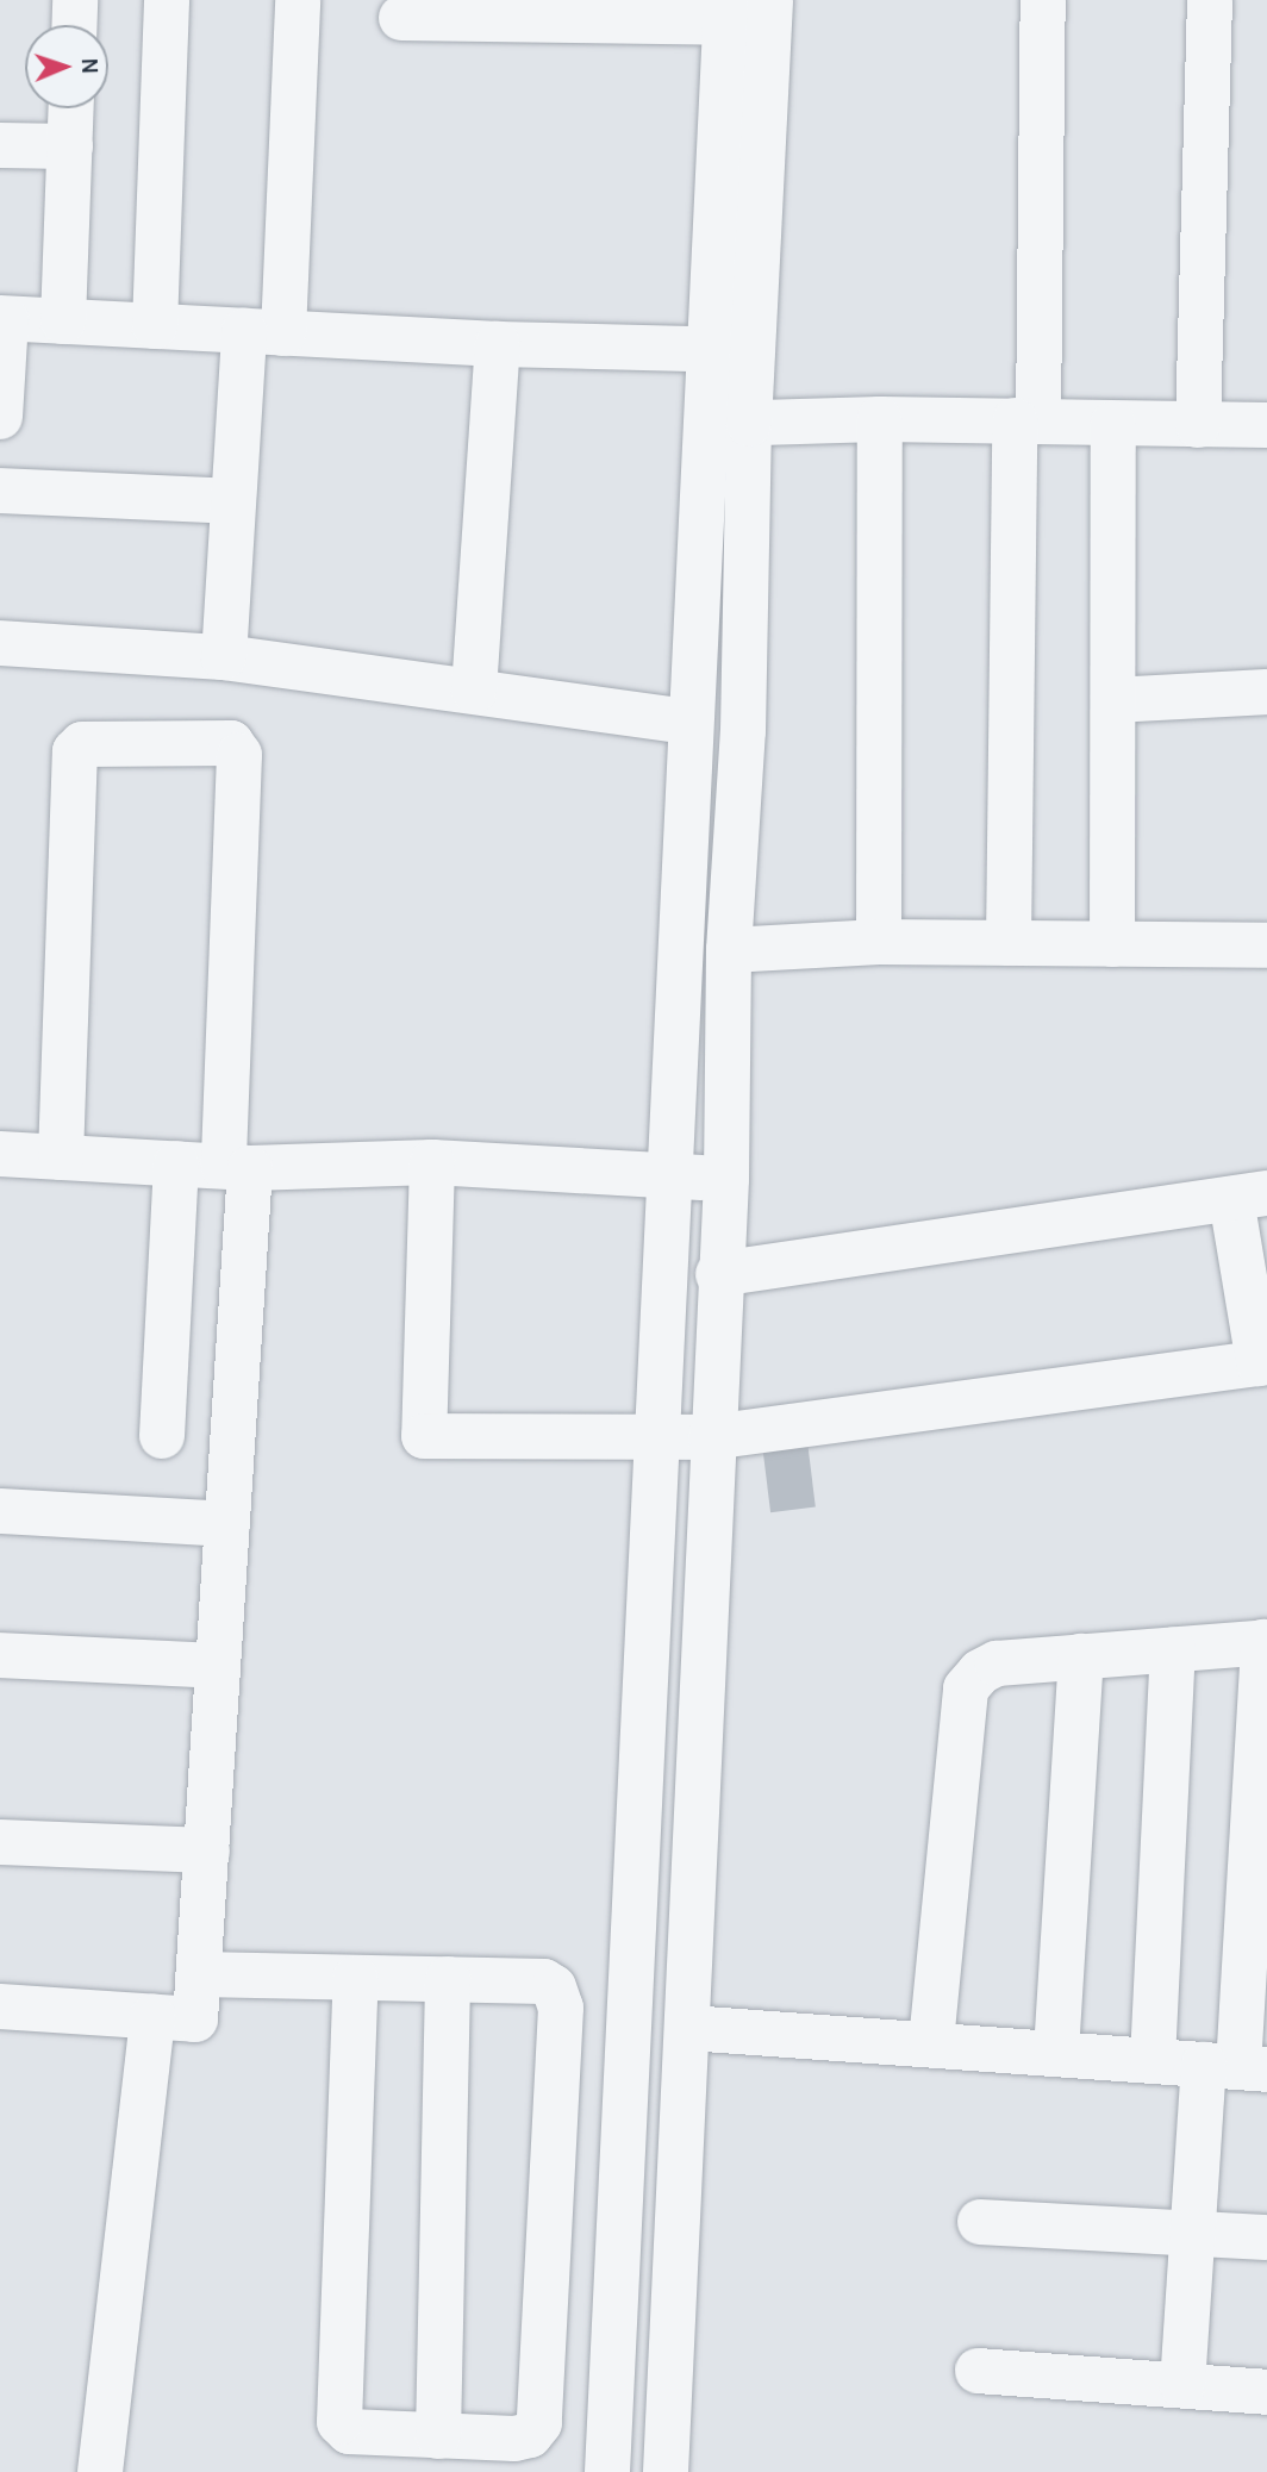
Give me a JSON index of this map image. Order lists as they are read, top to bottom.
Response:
{
  "north": "right"
}
